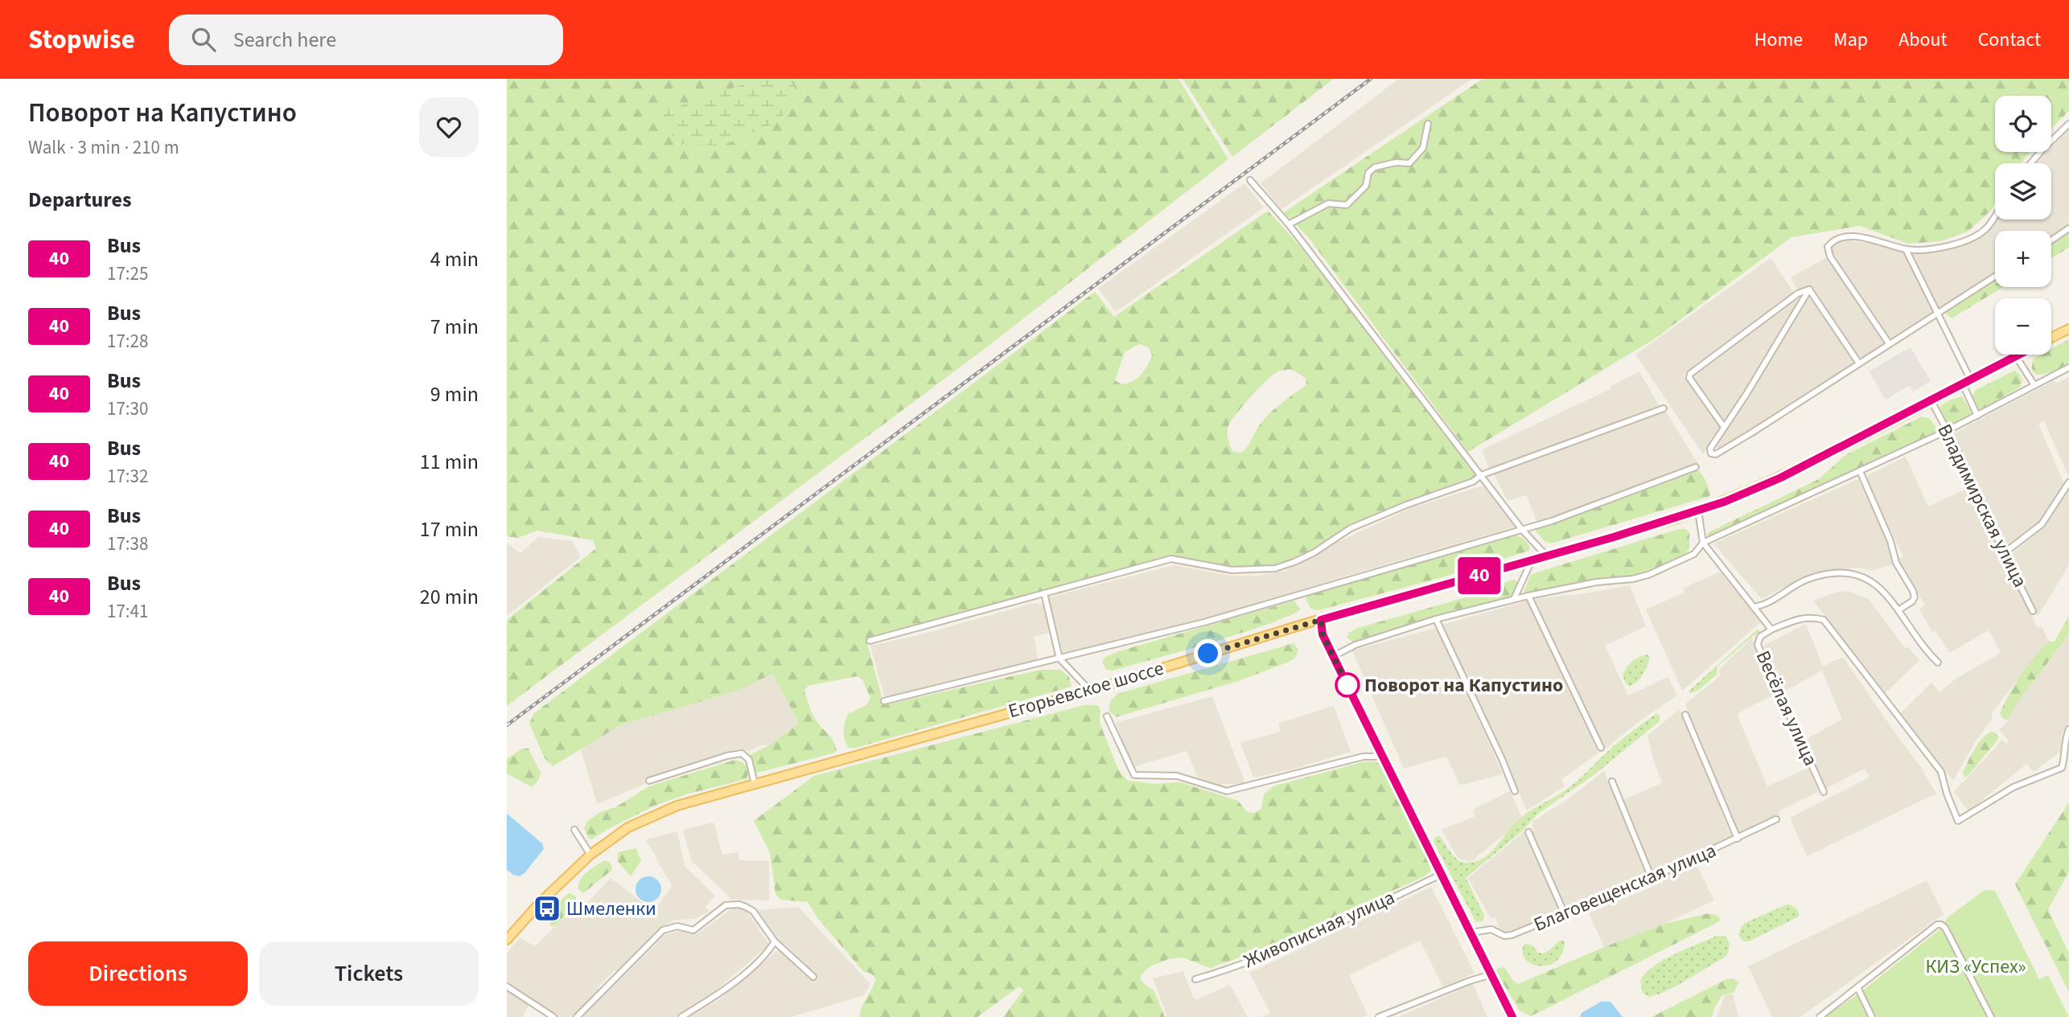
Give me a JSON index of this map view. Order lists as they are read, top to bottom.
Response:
{
  "streets": {
    "main road": ["Егорьевское шоссе"],
    "street": [
      "Владимирская улица",
      "Весёлая улица",
      "Благовещенская улица",
      "Живописная улица"
    ]
  },
  "crossings": [
    ["Владимирская улица", "Егорьевское шоссе"]
  ],
  "parks": ["КИЗ «Успех»"],
  "places": {
    "other": ["Поворот на Капустино"],
    "bus stop": ["Шмеленки"]
  },
  "lines": ["bus line 40"],
  "page": {
    "header": "Stopwise",
    "search": "Search here",
    "nav": [
      "Home",
      "Map",
      "About",
      "Contact"
    ],
    "heading": [
      ["Поворот на Капустино", "Walk · 3 min · 210 m"],
      "Departures"
    ],
    "on_map": "40",
    "map_buttons": ["+", "−"],
    "list": [
      {
        "mark": "40",
        "name": "Bus",
        "note": "17:25",
        "value": "4 min"
      },
      {
        "mark": "40",
        "name": "Bus",
        "note": "17:28",
        "value": "7 min"
      },
      {
        "mark": "40",
        "name": "Bus",
        "note": "17:30",
        "value": "9 min"
      },
      {
        "mark": "40",
        "name": "Bus",
        "note": "17:32",
        "value": "11 min"
      },
      {
        "mark": "40",
        "name": "Bus",
        "note": "17:38",
        "value": "17 min"
      },
      {
        "mark": "40",
        "name": "Bus",
        "note": "17:41",
        "value": "20 min"
      }
    ],
    "buttons": ["Directions", "Tickets"]
  }
}
